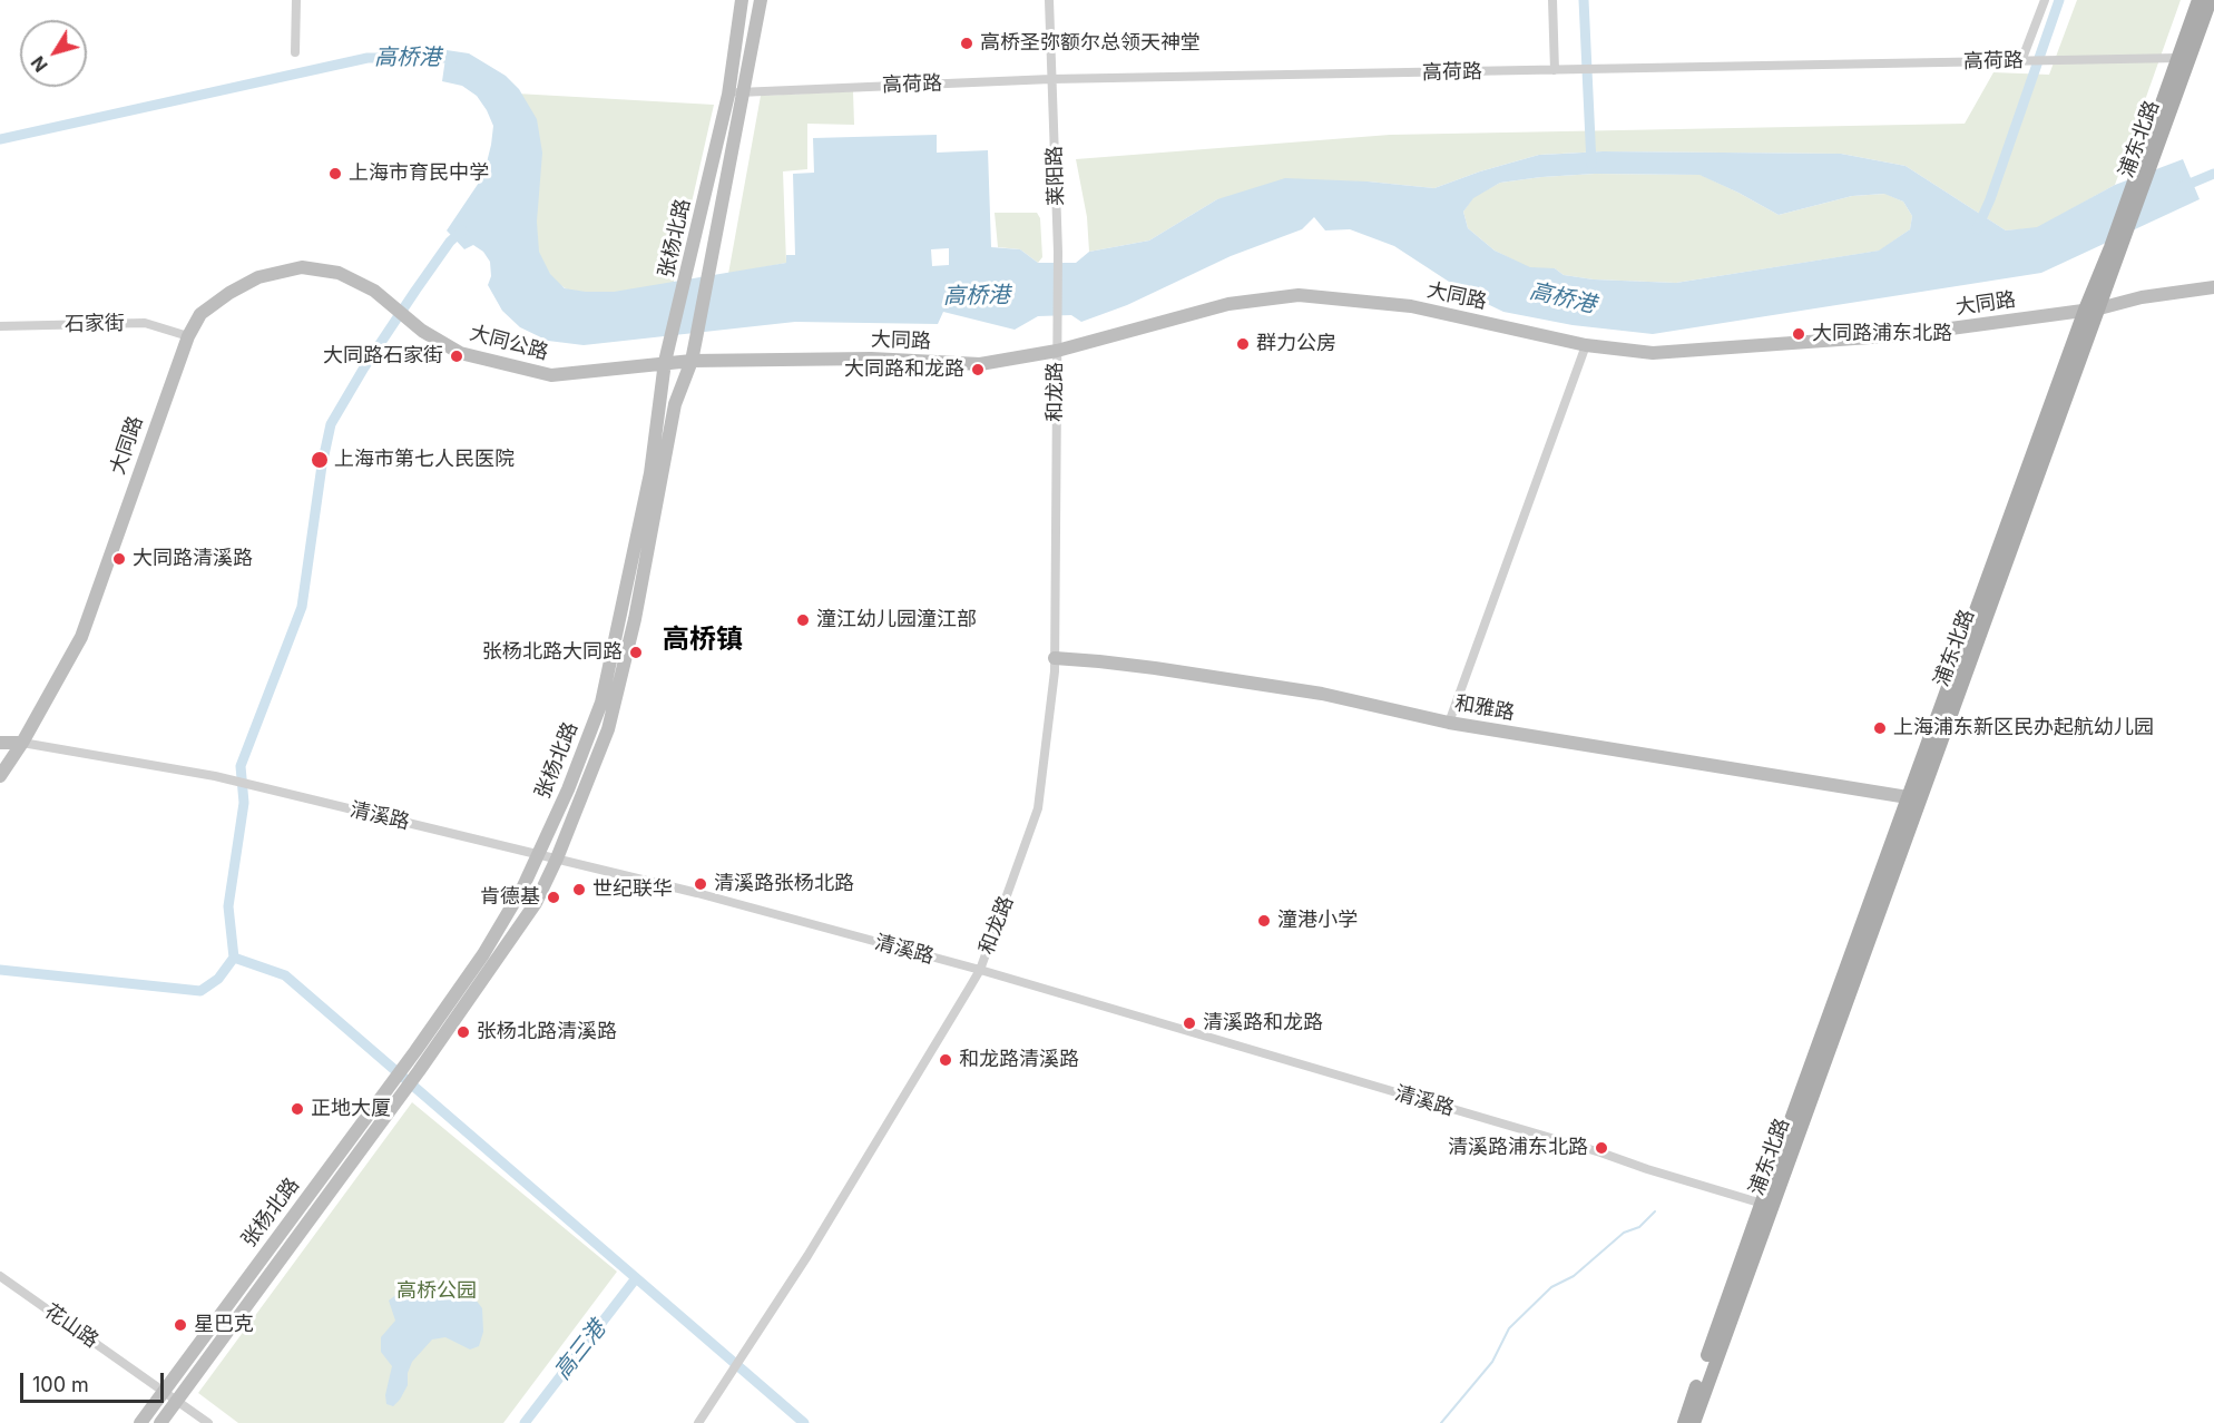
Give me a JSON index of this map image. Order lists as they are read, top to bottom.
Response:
{
  "streets": {
    "main road": ["浦东北路"],
    "street": [
      "高荷路",
      "莱阳路",
      "张杨北路",
      "大同路",
      "石家街",
      "大同公路",
      "和龙路",
      "和雅路",
      "清溪路",
      "花山路"
    ]
  },
  "crossings": [
    ["高荷路", "浦东北路"],
    ["高荷路", "莱阳路"],
    ["高荷路", "张杨北路"],
    ["浦东北路", "大同路"],
    ["浦东北路", "和雅路"],
    ["浦东北路", "清溪路"],
    ["莱阳路", "大同路"],
    ["莱阳路", "和龙路"],
    ["张杨北路", "大同路"],
    ["张杨北路", "大同公路"],
    ["张杨北路", "清溪路"],
    ["张杨北路", "花山路"],
    ["大同路", "石家街"],
    ["大同路", "大同公路"],
    ["大同路", "和龙路"],
    ["大同路", "清溪路"],
    ["和龙路", "和雅路"],
    ["和龙路", "清溪路"]
  ],
  "districts": ["高桥镇"],
  "water": ["高桥港", "高三港"],
  "parks": ["高桥公园"],
  "places": [
    "高桥圣弥额尔总领天神堂",
    "上海市育民中学",
    "大同路浦东北路",
    "群力公房",
    "大同路石家街",
    "大同路和龙路",
    "上海市第七人民医院",
    "大同路清溪路",
    "潼江幼儿园潼江部",
    "张杨北路大同路",
    "上海浦东新区民办起航幼儿园",
    "清溪路张杨北路",
    "世纪联华",
    "肯德基",
    "潼港小学",
    "清溪路和龙路",
    "张杨北路清溪路",
    "和龙路清溪路",
    "正地大厦",
    "清溪路浦东北路",
    "星巴克"
  ],
  "scale_bar": "100 m",
  "north": "bottom left"
}
